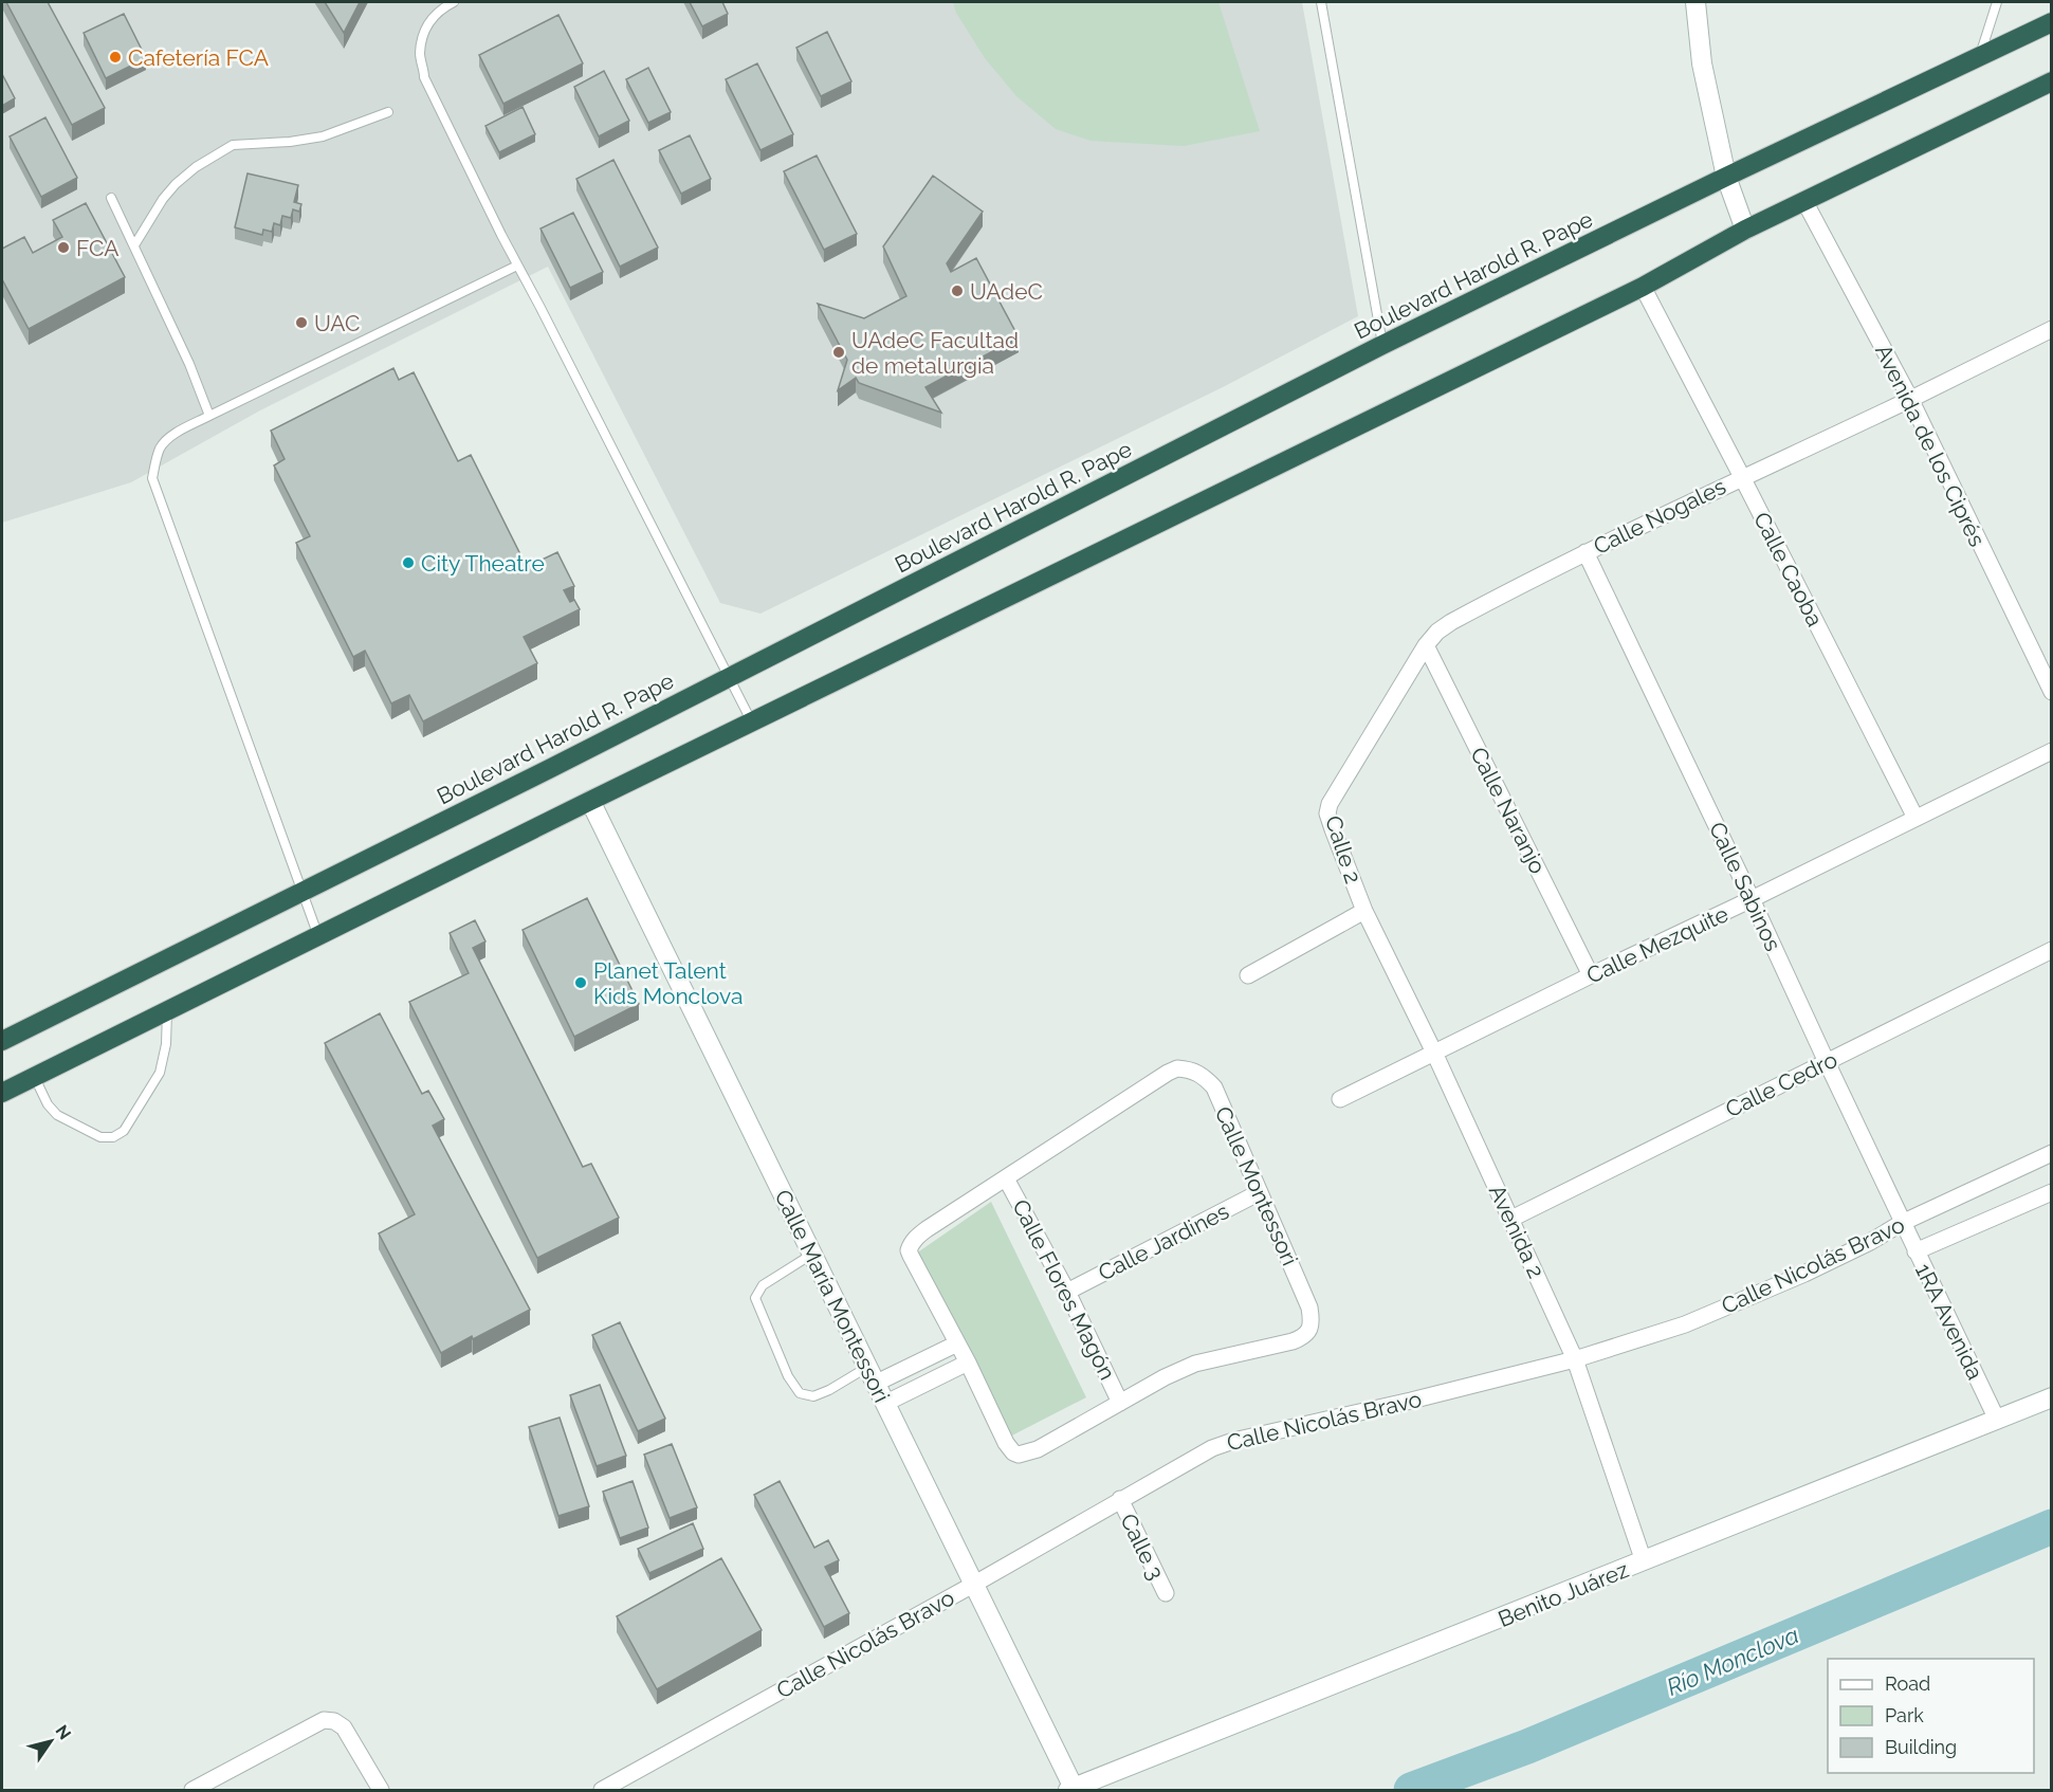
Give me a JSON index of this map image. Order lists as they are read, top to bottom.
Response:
{
  "streets": {
    "highway": ["Boulevard Harold R. Pape"],
    "main road": ["Calle María Montessori", "Benito Juárez"],
    "street": [
      "Avenida de los Ciprés",
      "Calle Nogales",
      "Calle Caoba",
      "Calle Naranjo",
      "Calle 2",
      "Calle Sabinos",
      "Calle Mezquite",
      "Calle Cedro",
      "Calle Montessori",
      "Avenida 2",
      "Calle Jardines",
      "Calle Nicolás Bravo",
      "Calle Flores Magón",
      "1RA Avenida",
      "Calle 3"
    ]
  },
  "crossings": [
    ["Avenida de los Ciprés", "Calle Nogales"],
    ["Calle Nogales", "Calle Caoba"],
    ["Calle Nogales", "Calle Naranjo"],
    ["Calle Nogales", "Calle 2"],
    ["Calle Nogales", "Calle Sabinos"],
    ["Calle Caoba", "Calle Mezquite"],
    ["Calle Naranjo", "Calle Mezquite"],
    ["Calle 2", "Avenida 2"],
    ["Calle Sabinos", "Calle Mezquite"],
    ["Calle Sabinos", "Calle Cedro"],
    ["Calle Sabinos", "Calle Nicolás Bravo"],
    ["Calle Sabinos", "1RA Avenida"],
    ["Calle Mezquite", "Avenida 2"],
    ["Calle Cedro", "Avenida 2"],
    ["Calle Montessori", "Calle Jardines"],
    ["Calle Montessori", "Calle Flores Magón"],
    ["Avenida 2", "Calle Nicolás Bravo"],
    ["Avenida 2", "Benito Juárez"],
    ["Calle Jardines", "Calle Flores Magón"],
    ["Calle Nicolás Bravo", "Calle María Montessori"],
    ["Calle Nicolás Bravo", "1RA Avenida"],
    ["Calle Nicolás Bravo", "Calle 3"],
    ["Calle María Montessori", "Benito Juárez"],
    ["1RA Avenida", "Benito Juárez"]
  ],
  "water": ["Río Monclova"],
  "places": [
    "Cafetería FCA",
    "FCA",
    "UAdeC",
    "UAC",
    "UAdeC Facultad de metalurgia",
    "City Theatre",
    "Planet Talent Kids Monclova"
  ],
  "legend": ["Road", "Park", "Building"],
  "north": "top right"
}
